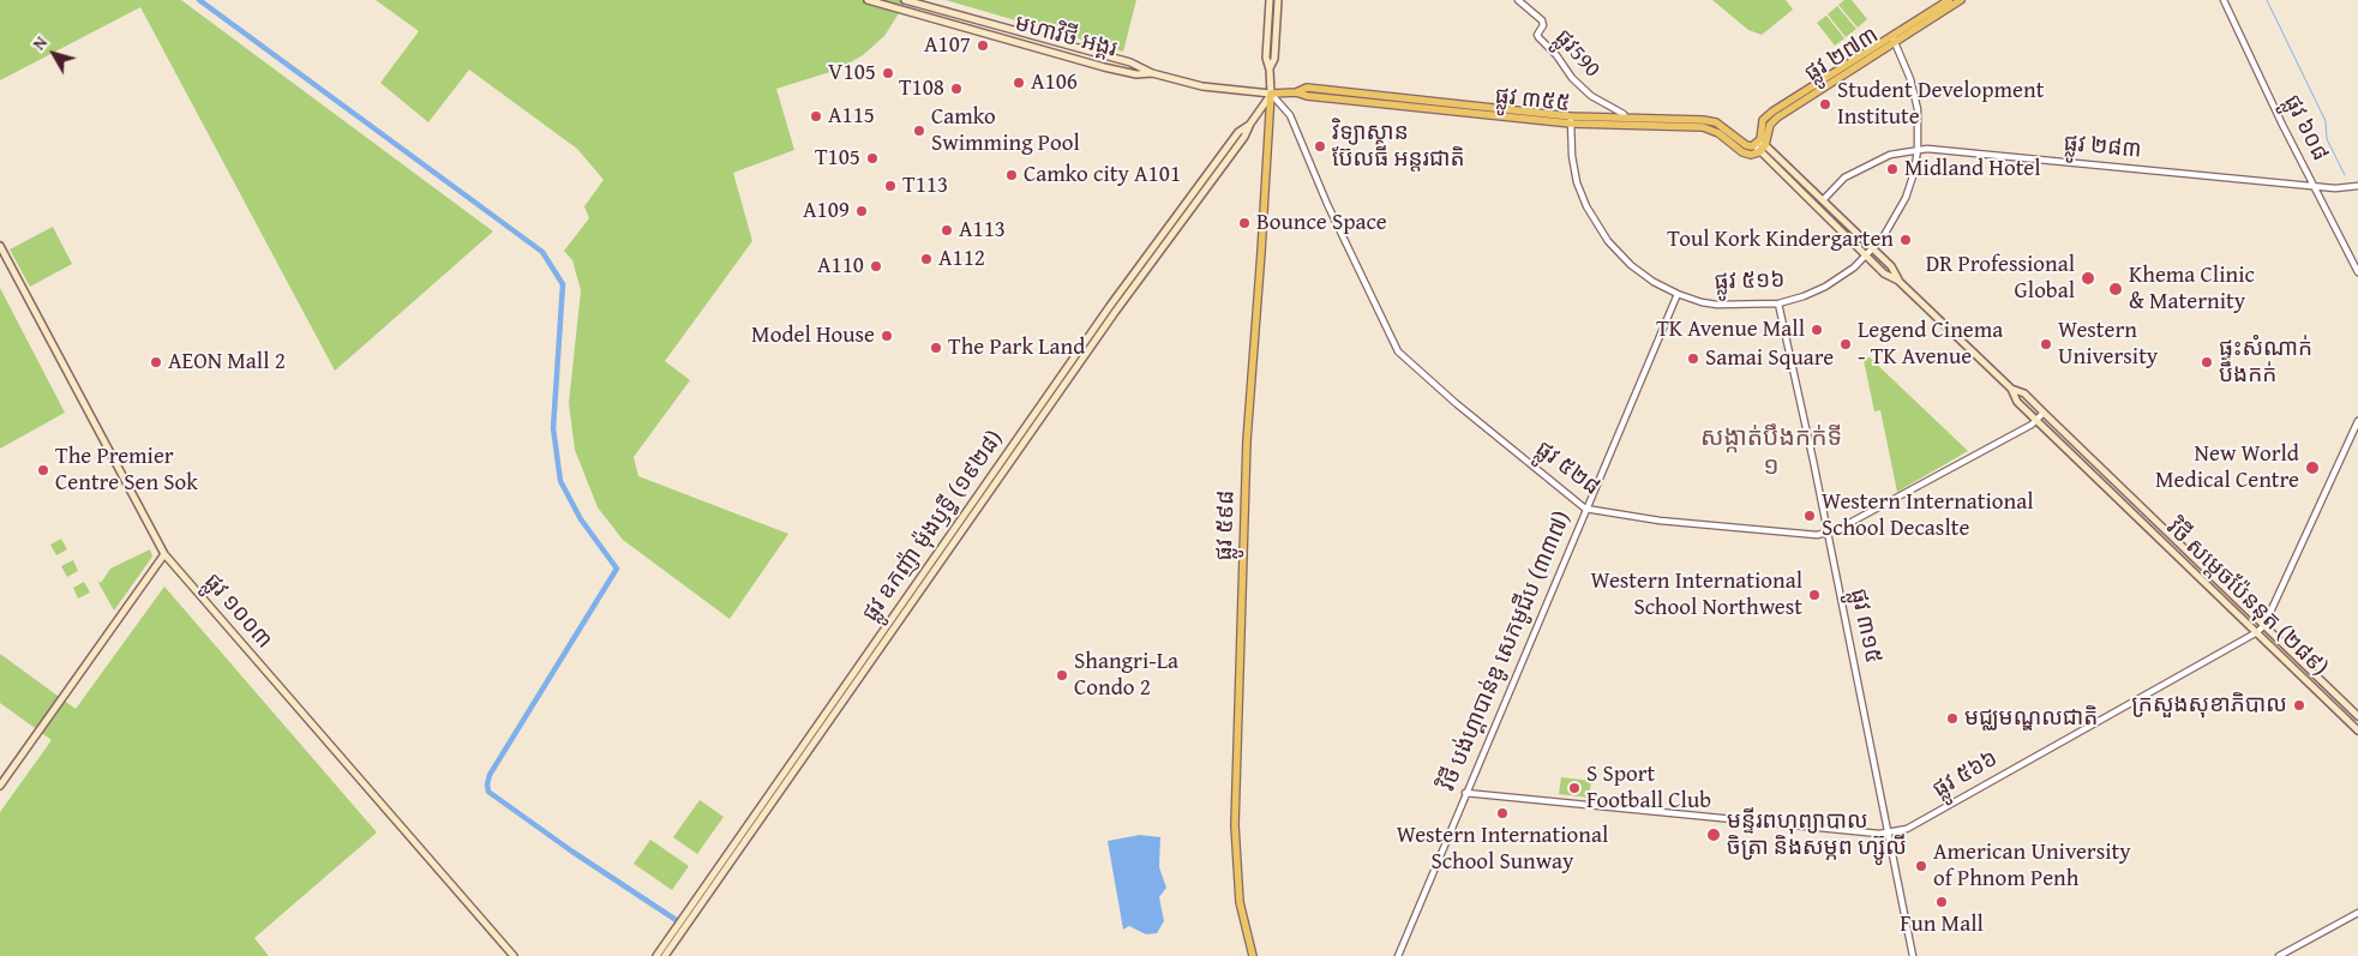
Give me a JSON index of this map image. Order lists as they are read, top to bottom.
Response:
{
  "streets": {
    "main road": [
      "មហាវិថី អង្គរ",
      "ផ្លូវ ២៧៣",
      "ផ្លូវ ៣៥៥",
      "ផ្លូវ ៥៩៨",
      "ផ្លូវ ឧកញ៉ា ម៉ុងឫទ្ធី (១៩២៨)",
      "វិថី សម្តេចប៉ែននុត (២៨៩)",
      "ផ្លូវ ១០០៣"
    ],
    "street": [
      "ផ្លូវ590",
      "ផ្លូវ ៦០៨",
      "ផ្លូវ ២៨៣",
      "ផ្លូវ ៥១៦",
      "ផ្លូវ ៥២៨",
      "ផ្លូវ ៣១៥",
      "វិថី បង់ហ្គាបាន់ឌូ សេកមូជីប (៣៣៧)",
      "ផ្លូវ ៥៦៦"
    ]
  },
  "crossings": [
    ["មហាវិថី អង្គរ", "ផ្លូវ ៣៥៥"],
    ["មហាវិថី អង្គរ", "ផ្លូវ ៥២៨"],
    ["មហាវិថី អង្គរ", "ផ្លូវ ៥៩៨"],
    ["មហាវិថី អង្គរ", "ផ្លូវ ឧកញ៉ា ម៉ុងឫទ្ធី (១៩២៨)"],
    ["ផ្លូវ590", "ផ្លូវ ៣៥៥"],
    ["ផ្លូវ ២៧៣", "ផ្លូវ ៣៥៥"],
    ["ផ្លូវ ២៧៣", "ផ្លូវ ៥១៦"],
    ["ផ្លូវ ២៧៣", "វិថី សម្តេចប៉ែននុត (២៨៩)"],
    ["ផ្លូវ ៣៥៥", "ផ្លូវ ៥១៦"],
    ["ផ្លូវ ៣៥៥", "ផ្លូវ ៥២៨"],
    ["ផ្លូវ ៣៥៥", "ផ្លូវ ៥៩៨"],
    ["ផ្លូវ ៣៥៥", "ផ្លូវ ឧកញ៉ា ម៉ុងឫទ្ធី (១៩២៨)"],
    ["ផ្លូវ ៣៥៥", "វិថី សម្តេចប៉ែននុត (២៨៩)"],
    ["ផ្លូវ ៦០៨", "ផ្លូវ ២៨៣"],
    ["ផ្លូវ ២៨៣", "ផ្លូវ ៥១៦"],
    ["ផ្លូវ ២៨៣", "វិថី សម្តេចប៉ែននុត (២៨៩)"],
    ["ផ្លូវ ៥១៦", "វិថី សម្តេចប៉ែននុត (២៨៩)"],
    ["ផ្លូវ ៥១៦", "ផ្លូវ ៣១៥"],
    ["ផ្លូវ ៥១៦", "វិថី បង់ហ្គាបាន់ឌូ សេកមូជីប (៣៣៧)"],
    ["ផ្លូវ ៥២៨", "ផ្លូវ ៥៩៨"],
    ["ផ្លូវ ៥២៨", "ផ្លូវ ឧកញ៉ា ម៉ុងឫទ្ធី (១៩២៨)"],
    ["ផ្លូវ ៥២៨", "វិថី សម្តេចប៉ែននុត (២៨៩)"],
    ["ផ្លូវ ៥២៨", "ផ្លូវ ៣១៥"],
    ["ផ្លូវ ៥២៨", "វិថី បង់ហ្គាបាន់ឌូ សេកមូជីប (៣៣៧)"],
    ["ផ្លូវ ៥៩៨", "ផ្លូវ ឧកញ៉ា ម៉ុងឫទ្ធី (១៩២៨)"],
    ["វិថី សម្តេចប៉ែននុត (២៨៩)", "ផ្លូវ ៥៦៦"],
    ["ផ្លូវ ៣១៥", "ផ្លូវ ៥៦៦"],
    ["វិថី បង់ហ្គាបាន់ឌូ សេកមូជីប (៣៣៧)", "ផ្លូវ ៥៦៦"]
  ],
  "districts": ["សង្កាត់បឹងកក់ទី ១"],
  "places": [
    "A107",
    "V105",
    "A106",
    "T108",
    "Student Development Institute",
    "A115",
    "Camko Swimming Pool",
    "វិទ្យាស្ថាន ប៊ែលធី អន្ដរជាតិ",
    "T105",
    "Midland Hotel",
    "Camko city A101",
    "T113",
    "A109",
    "Bounce Space",
    "A113",
    "Toul Kork Kindergarten",
    "A112",
    "A110",
    "DR Professional Global",
    "Khema Clinic & Maternity",
    "TK Avenue Mall",
    "Model House",
    "Legend Cinema - TK Avenue",
    "Western University",
    "The Park Land",
    "Samai Square",
    "AEON Mall 2",
    "ផ្ទះសំណាក់ បឹងកក់",
    "New World Medical Centre",
    "The Premier Centre Sen Sok",
    "Western International School Decaslte",
    "Western International School Northwest",
    "Shangri-La Condo 2",
    "ក្រសួងសុខាភិបាល",
    "មជ្ឈមណ្ឌលជាតិ",
    "S Sport Football Club",
    "Western International School Sunway",
    "មន្ទីរពហុព្យាបាល ចិត្រា និងសម្ភព ហ្ស៊ូលី",
    "American University of Phnom Penh",
    "Fun Mall"
  ],
  "north": "top left"
}
